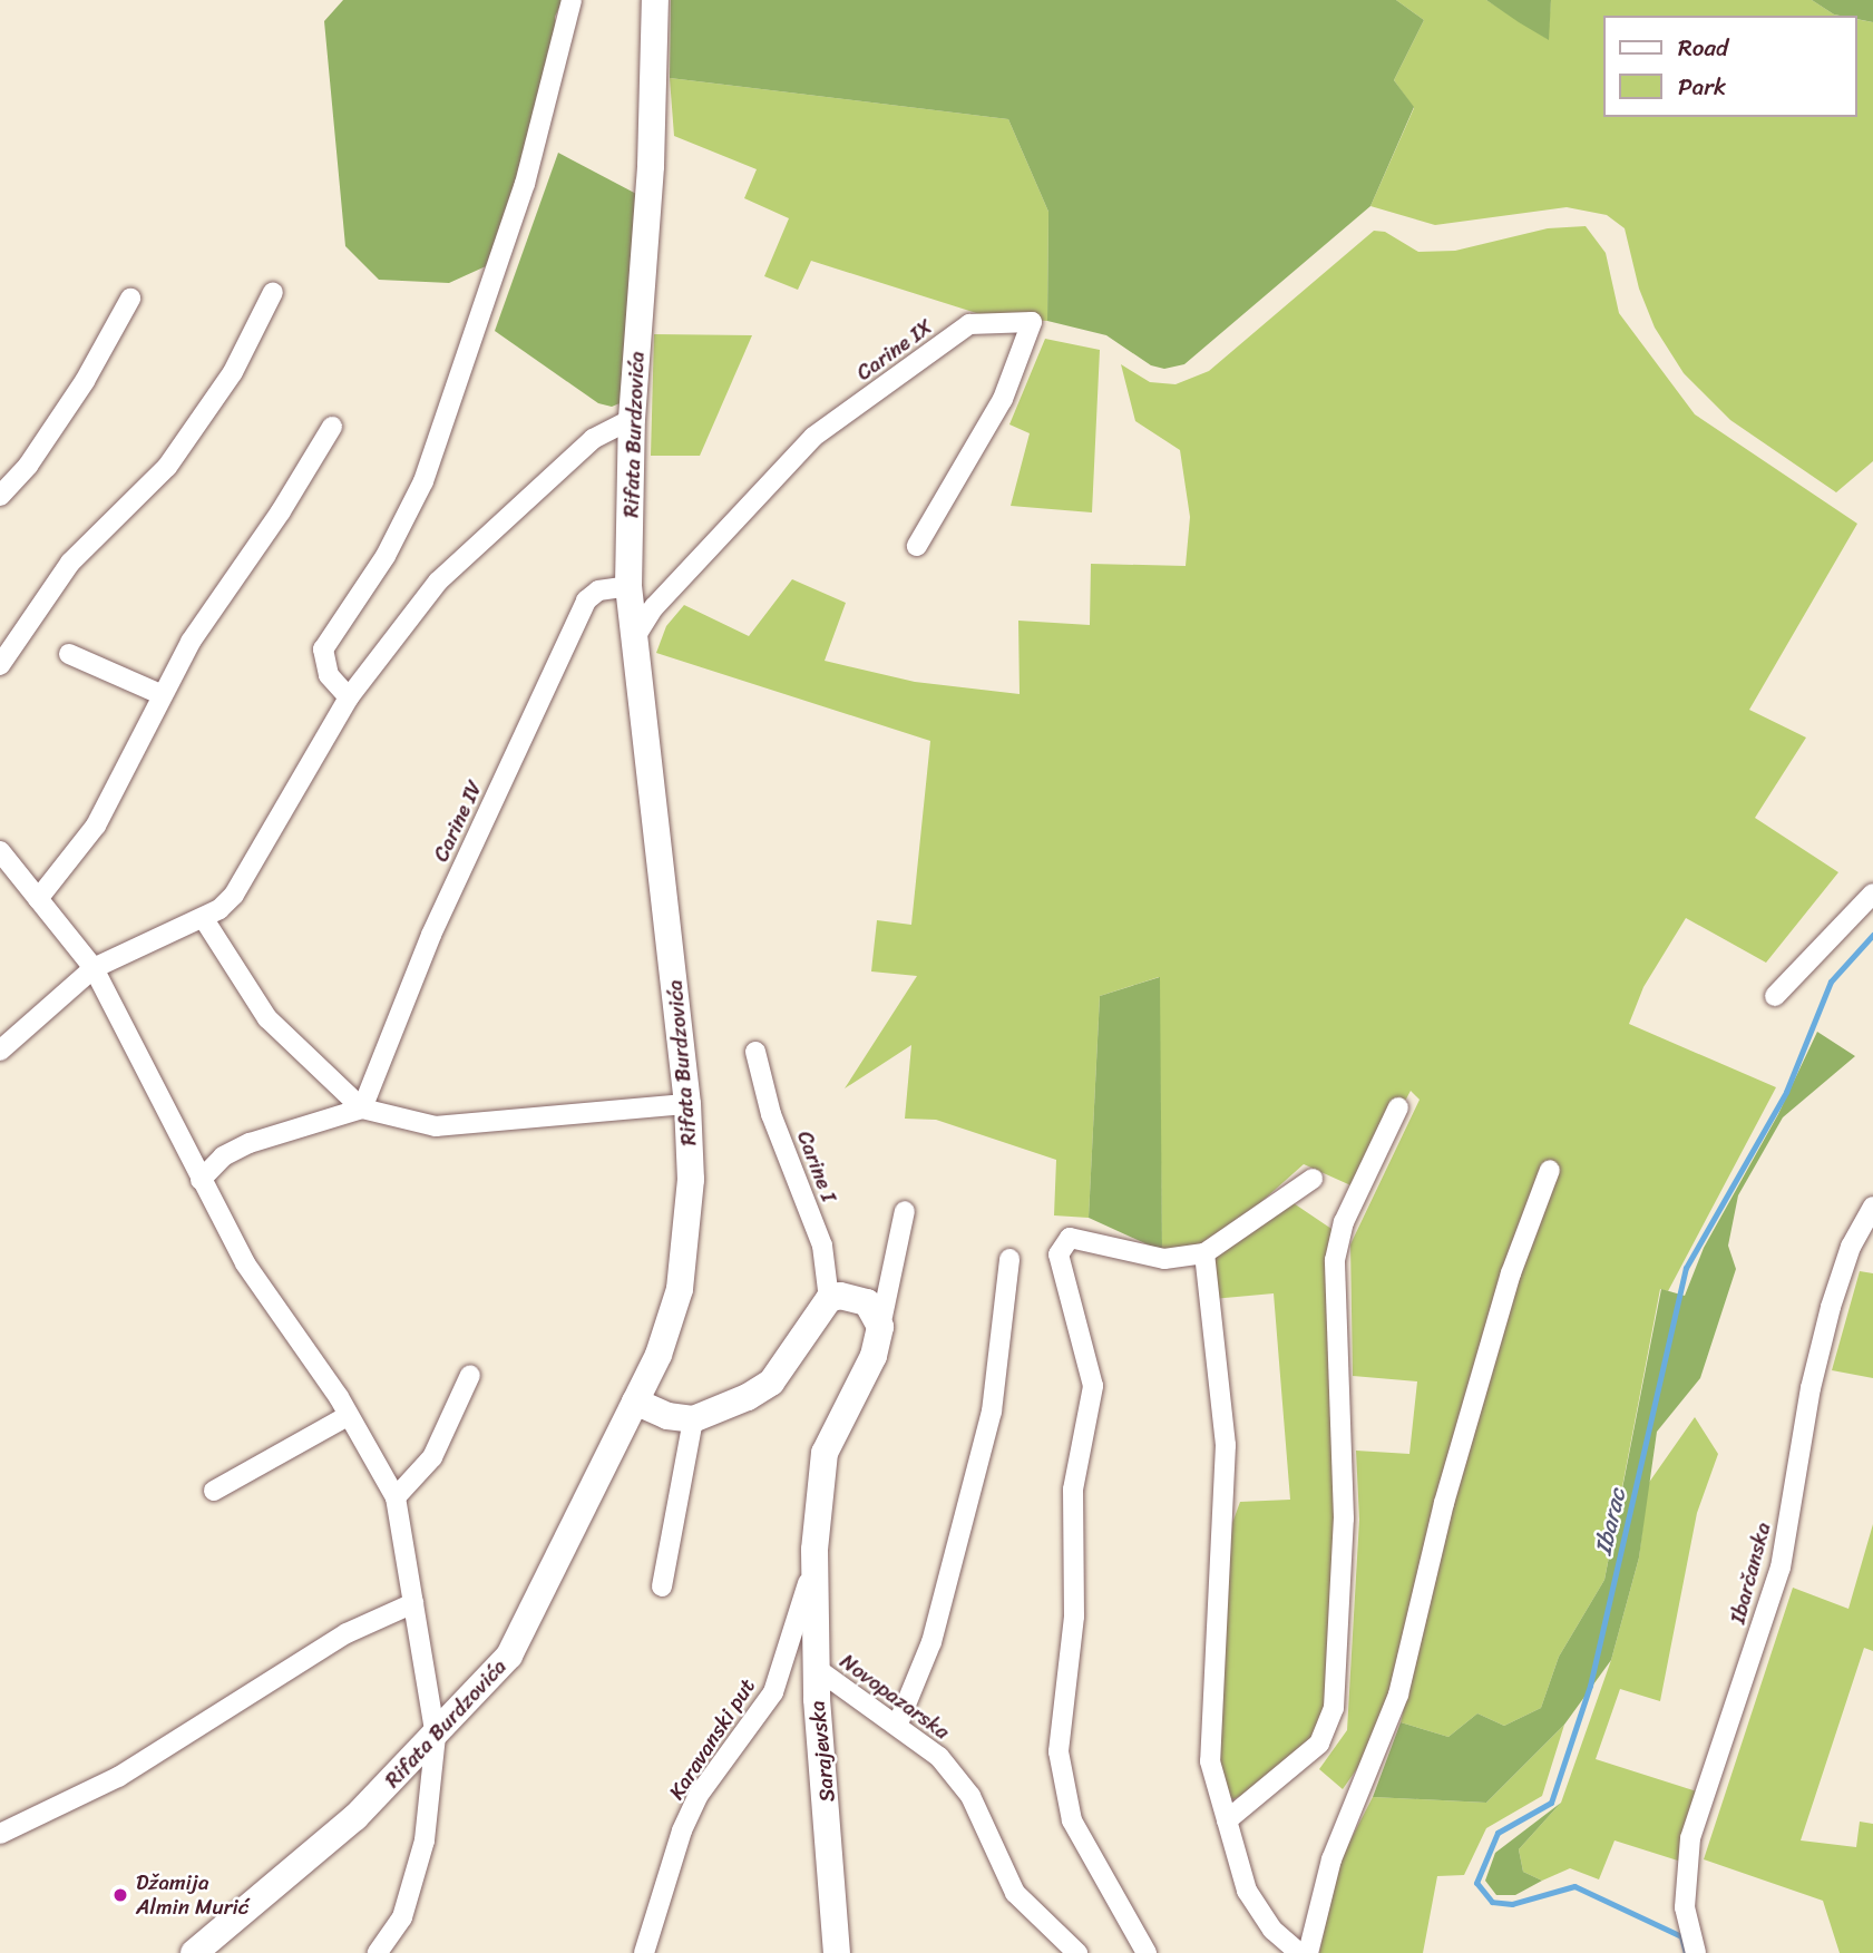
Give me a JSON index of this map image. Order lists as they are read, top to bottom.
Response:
{
  "streets": {
    "street": [
      "Carine IX",
      "Rifata Burdzovića",
      "Carine IV",
      "Carine I",
      "Ibarčanska",
      "Novopazarska",
      "Karavanski put",
      "Sarajevska"
    ]
  },
  "crossings": [
    ["Carine IX", "Rifata Burdzovića"],
    ["Rifata Burdzovića", "Carine IV"],
    ["Novopazarska", "Sarajevska"],
    ["Karavanski put", "Sarajevska"]
  ],
  "water": ["Ibarac"],
  "places": ["Džamija Almin Murić"],
  "legend": ["Road", "Park"]
}
